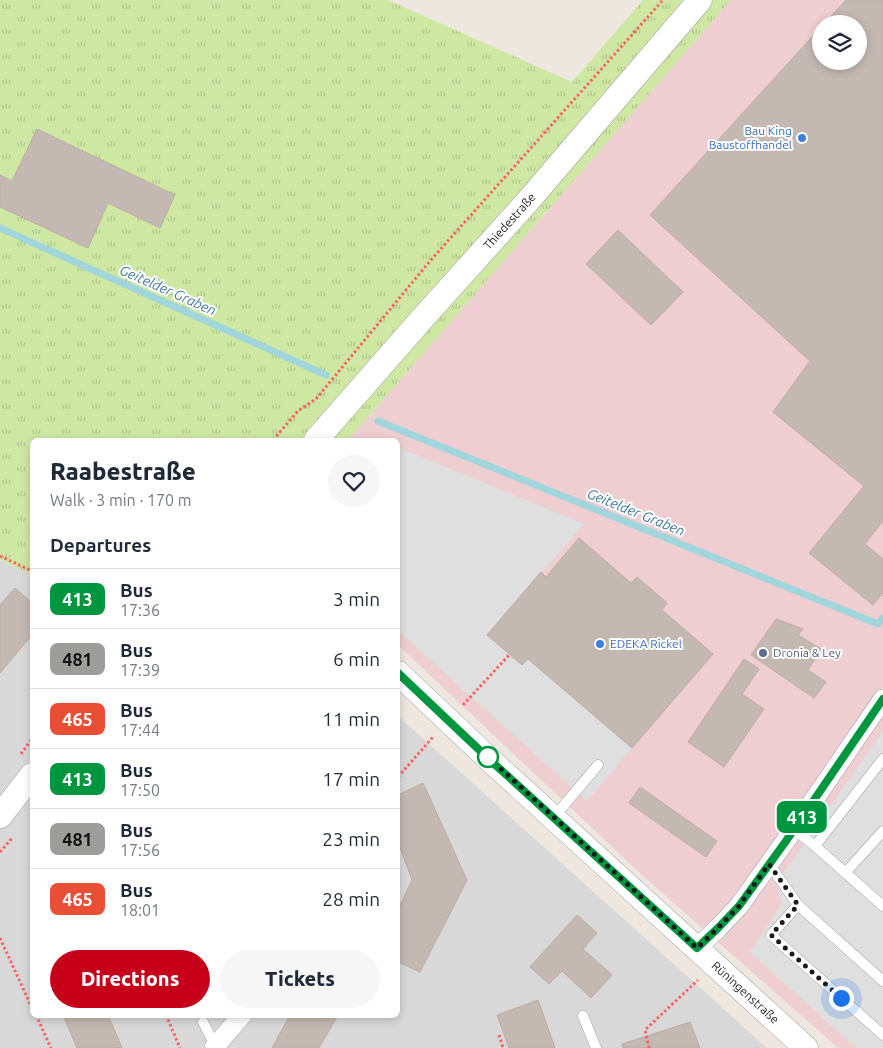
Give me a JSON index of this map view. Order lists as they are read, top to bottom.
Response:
{
  "streets": {
    "street": ["Thiedestraße", "Rüningenstraße"]
  },
  "water": ["Geitelder Graben"],
  "places": ["Bau King Baustoffhandel", "EDEKA Rickel", "Dronia & Ley"],
  "lines": ["bus line 413"],
  "page": {
    "on_map": "413",
    "heading": [
      ["Raabestraße", "Walk · 3 min · 170 m"],
      "Departures"
    ],
    "list": [
      {
        "mark": "413",
        "name": "Bus",
        "note": "17:36",
        "value": "3 min"
      },
      {
        "mark": "481",
        "name": "Bus",
        "note": "17:39",
        "value": "6 min"
      },
      {
        "mark": "465",
        "name": "Bus",
        "note": "17:44",
        "value": "11 min"
      },
      {
        "mark": "413",
        "name": "Bus",
        "note": "17:50",
        "value": "17 min"
      },
      {
        "mark": "481",
        "name": "Bus",
        "note": "17:56",
        "value": "23 min"
      },
      {
        "mark": "465",
        "name": "Bus",
        "note": "18:01",
        "value": "28 min"
      }
    ],
    "buttons": ["Directions", "Tickets"]
  }
}
